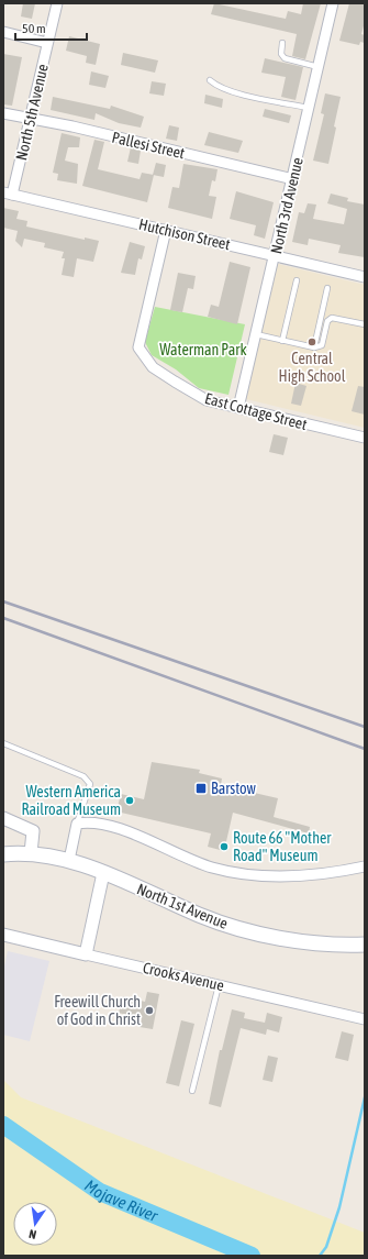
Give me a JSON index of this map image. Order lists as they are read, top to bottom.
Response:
{
  "streets": {
    "main road": ["North 1st Avenue"],
    "street": [
      "North 5th Avenue",
      "Pallesi Street",
      "North 3rd Avenue",
      "Hutchison Street",
      "East Cottage Street",
      "Crooks Avenue"
    ]
  },
  "crossings": [
    ["North 5th Avenue", "Pallesi Street"],
    ["North 5th Avenue", "Hutchison Street"],
    ["Pallesi Street", "North 3rd Avenue"],
    ["North 3rd Avenue", "Hutchison Street"],
    ["North 3rd Avenue", "East Cottage Street"],
    ["Hutchison Street", "East Cottage Street"]
  ],
  "water": ["Mojave River"],
  "parks": ["Waterman Park"],
  "places": {
    "other": [
      "Central High School",
      "Western America Railroad Museum",
      "Route 66 \"Mother Road\" Museum",
      "Freewill Church of God in Christ"
    ],
    "transit": ["Barstow"]
  },
  "scale_bar": "50 m",
  "north": "bottom"
}
